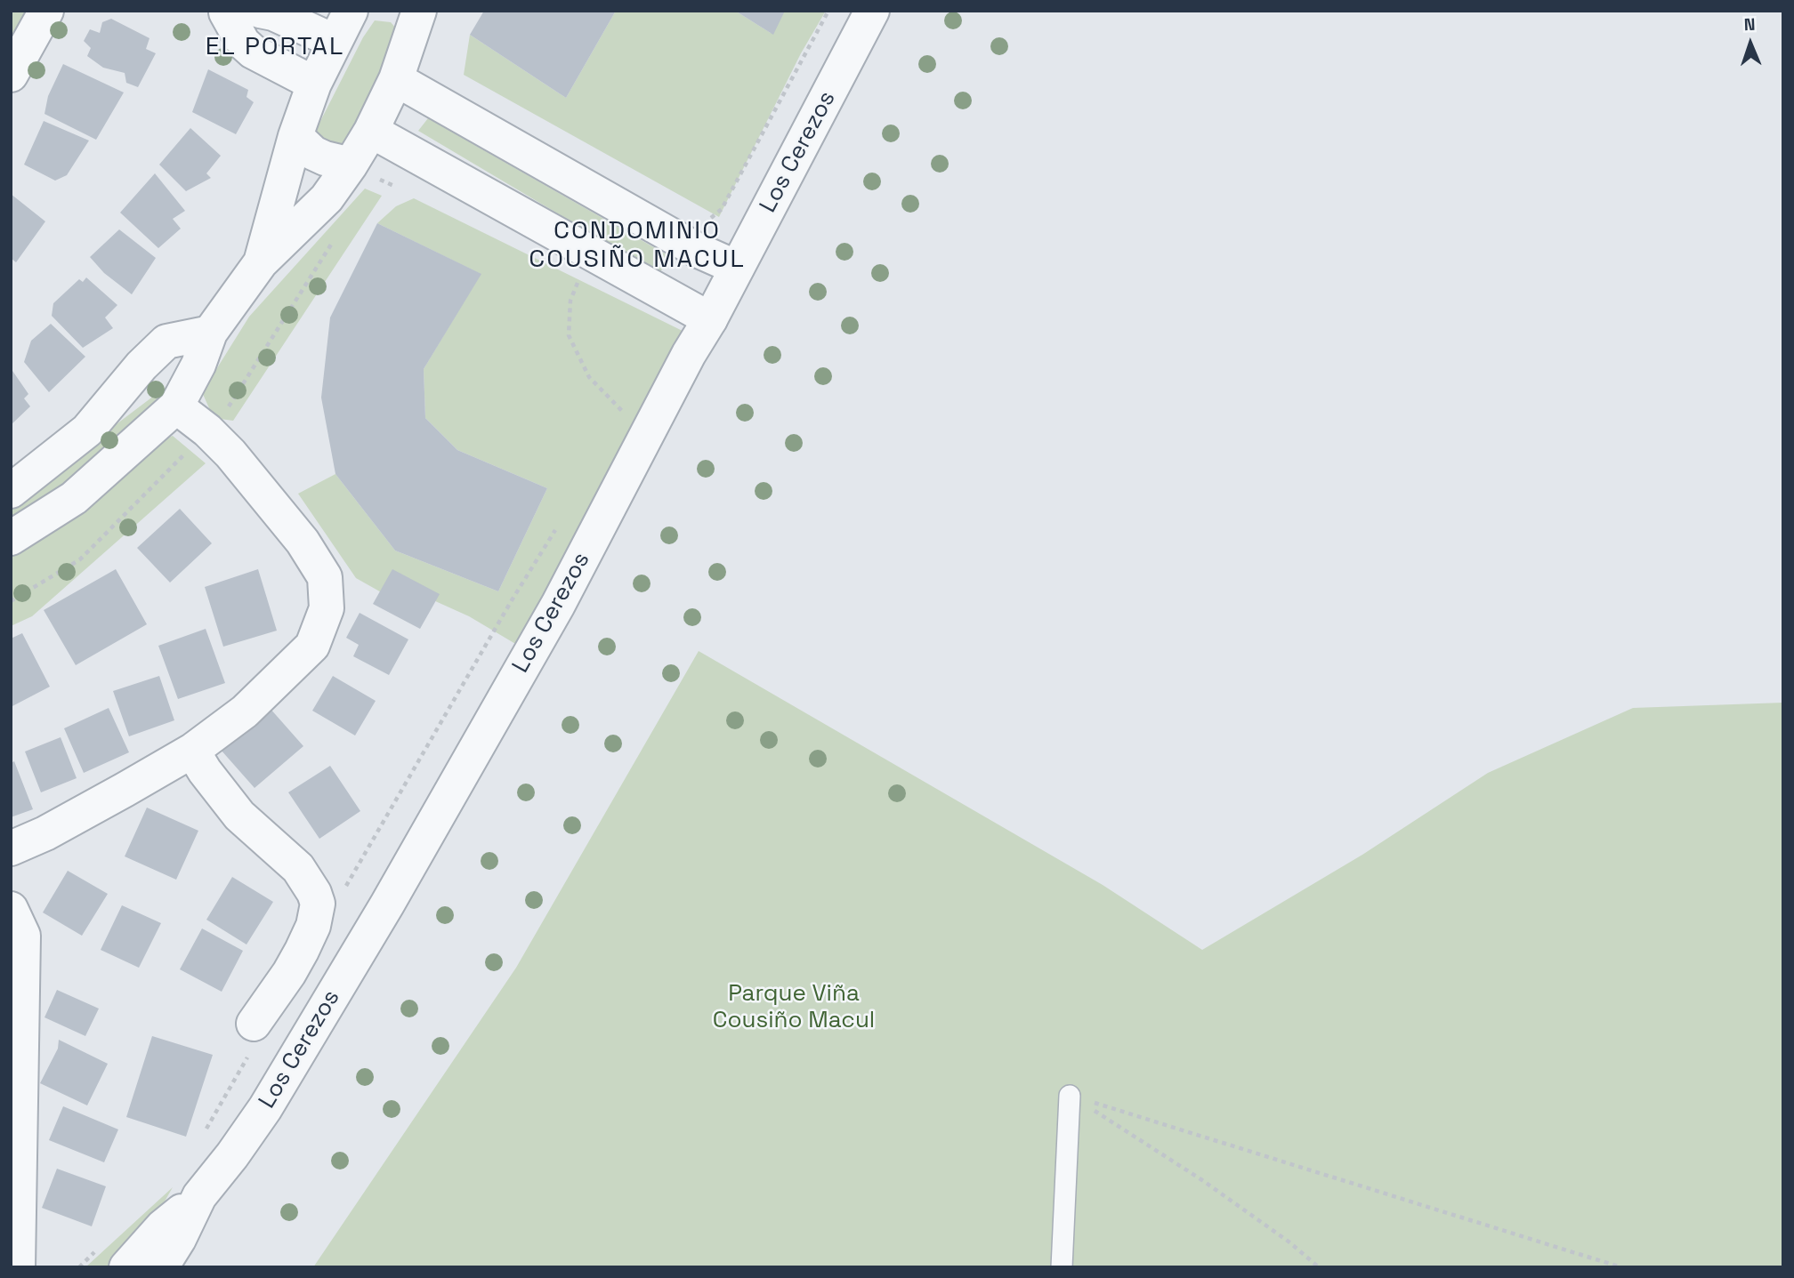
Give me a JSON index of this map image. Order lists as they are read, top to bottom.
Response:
{
  "streets": {
    "street": ["Los Cerezos"]
  },
  "districts": ["EL PORTAL", "CONDOMINIO COUSIÑO MACUL"],
  "parks": ["Parque Viña Cousiño Macul"],
  "north": "top"
}
